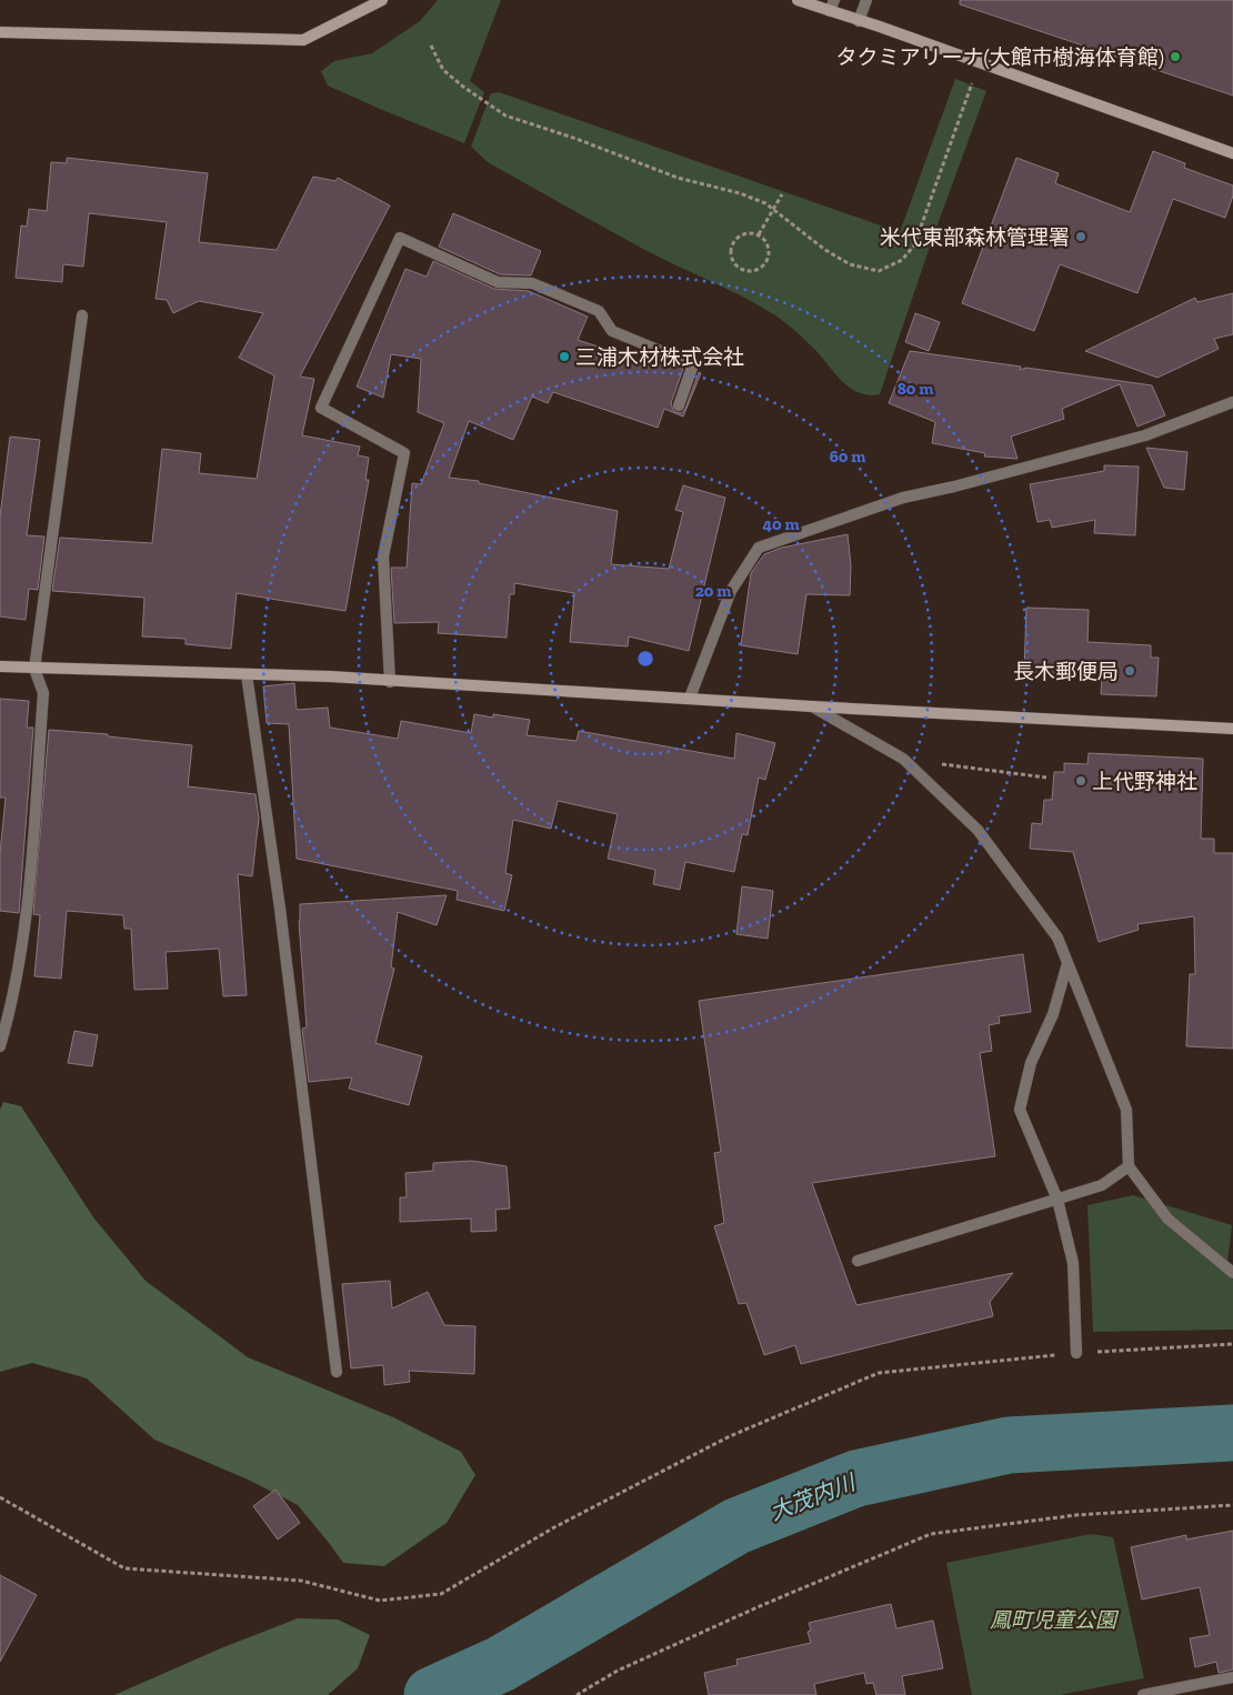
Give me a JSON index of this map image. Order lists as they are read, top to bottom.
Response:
{
  "water": ["大茂内川"],
  "parks": ["鳳町児童公園"],
  "places": [
    "タクミアリーナ(大館市樹海体育館)",
    "米代東部森林管理署",
    "三浦木材株式会社",
    "長木郵便局",
    "上代野神社"
  ],
  "rings": [
    "80 m",
    "60 m",
    "40 m",
    "20 m"
  ]
}
